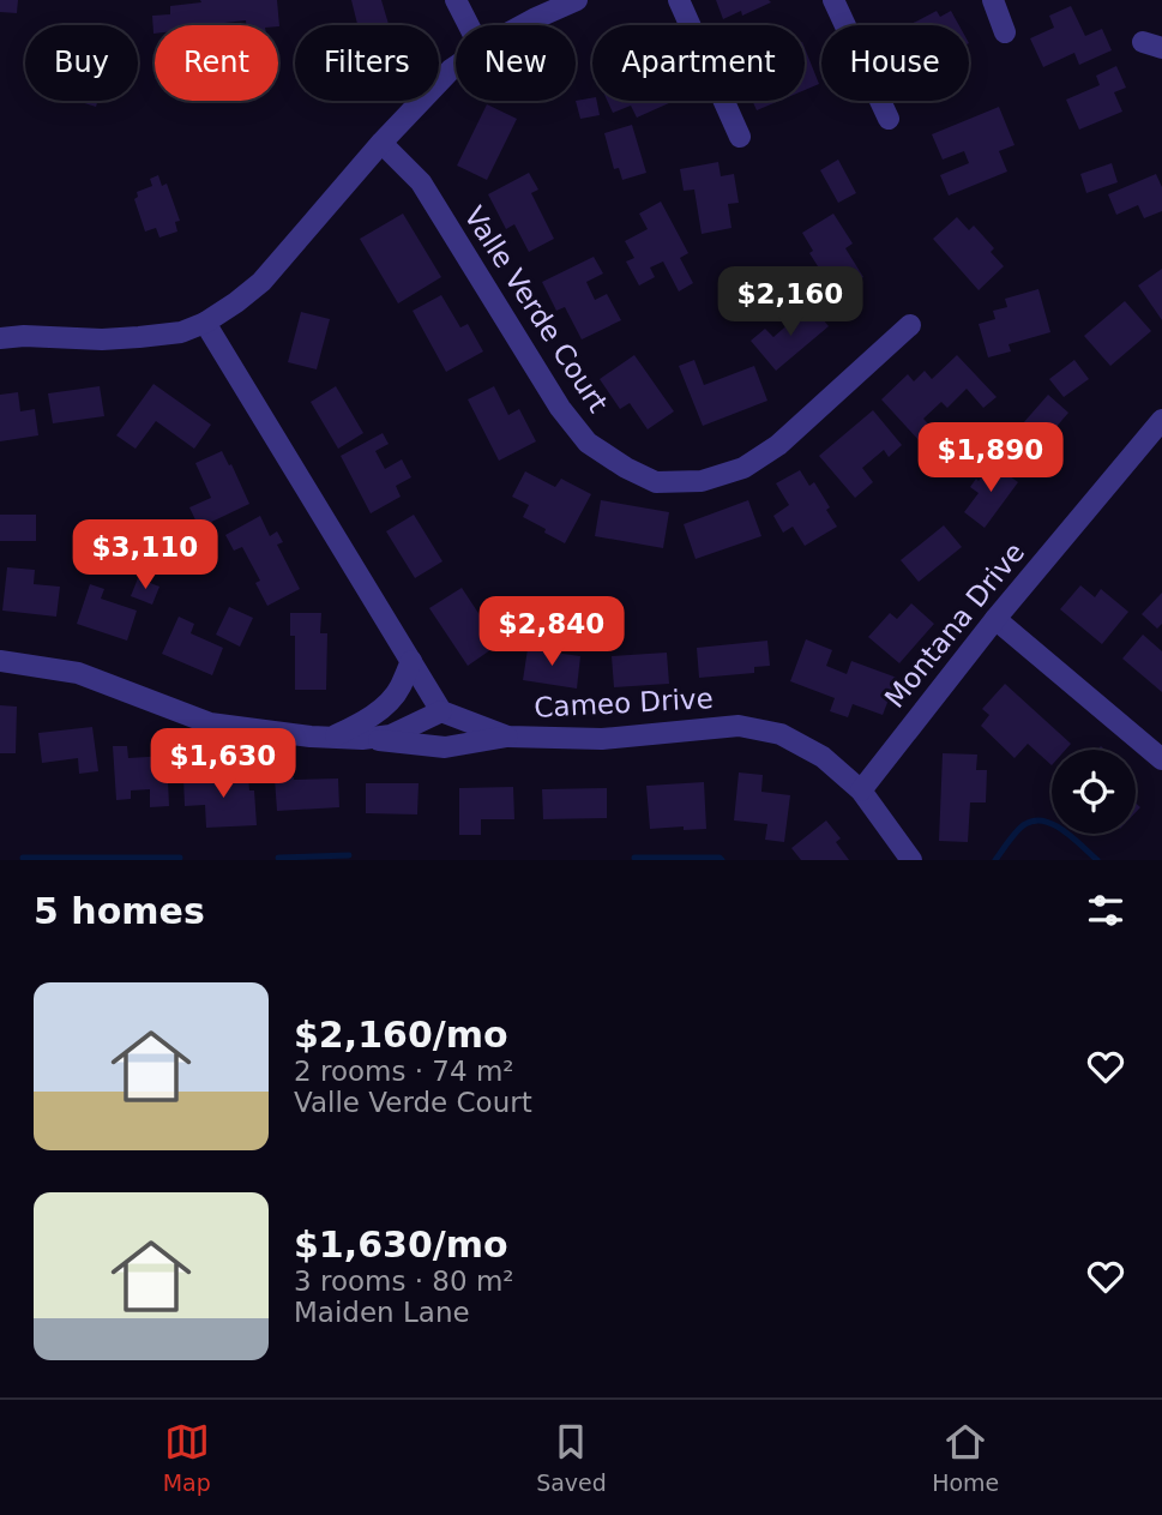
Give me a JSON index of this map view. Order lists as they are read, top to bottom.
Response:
{
  "streets": {
    "street": ["Valle Verde Court", "Montana Drive", "Cameo Drive"]
  },
  "crossings": [
    ["Montana Drive", "Cameo Drive"]
  ],
  "page": {
    "chip": [
      "Buy",
      "Rent",
      "Filters",
      "New",
      "Apartment",
      "House"
    ],
    "price": [
      "$2,160",
      "$1,890",
      "$3,110",
      "$2,840",
      "$1,630"
    ],
    "heading": "5 homes",
    "list": [
      {
        "name": "$2,160/mo",
        "note": "2 rooms · 74 m² · Valle Verde Court"
      },
      {
        "name": "$1,630/mo",
        "note": "3 rooms · 80 m² · Maiden Lane"
      }
    ],
    "tabs": ["Map", "Saved", "Home"]
  }
}
